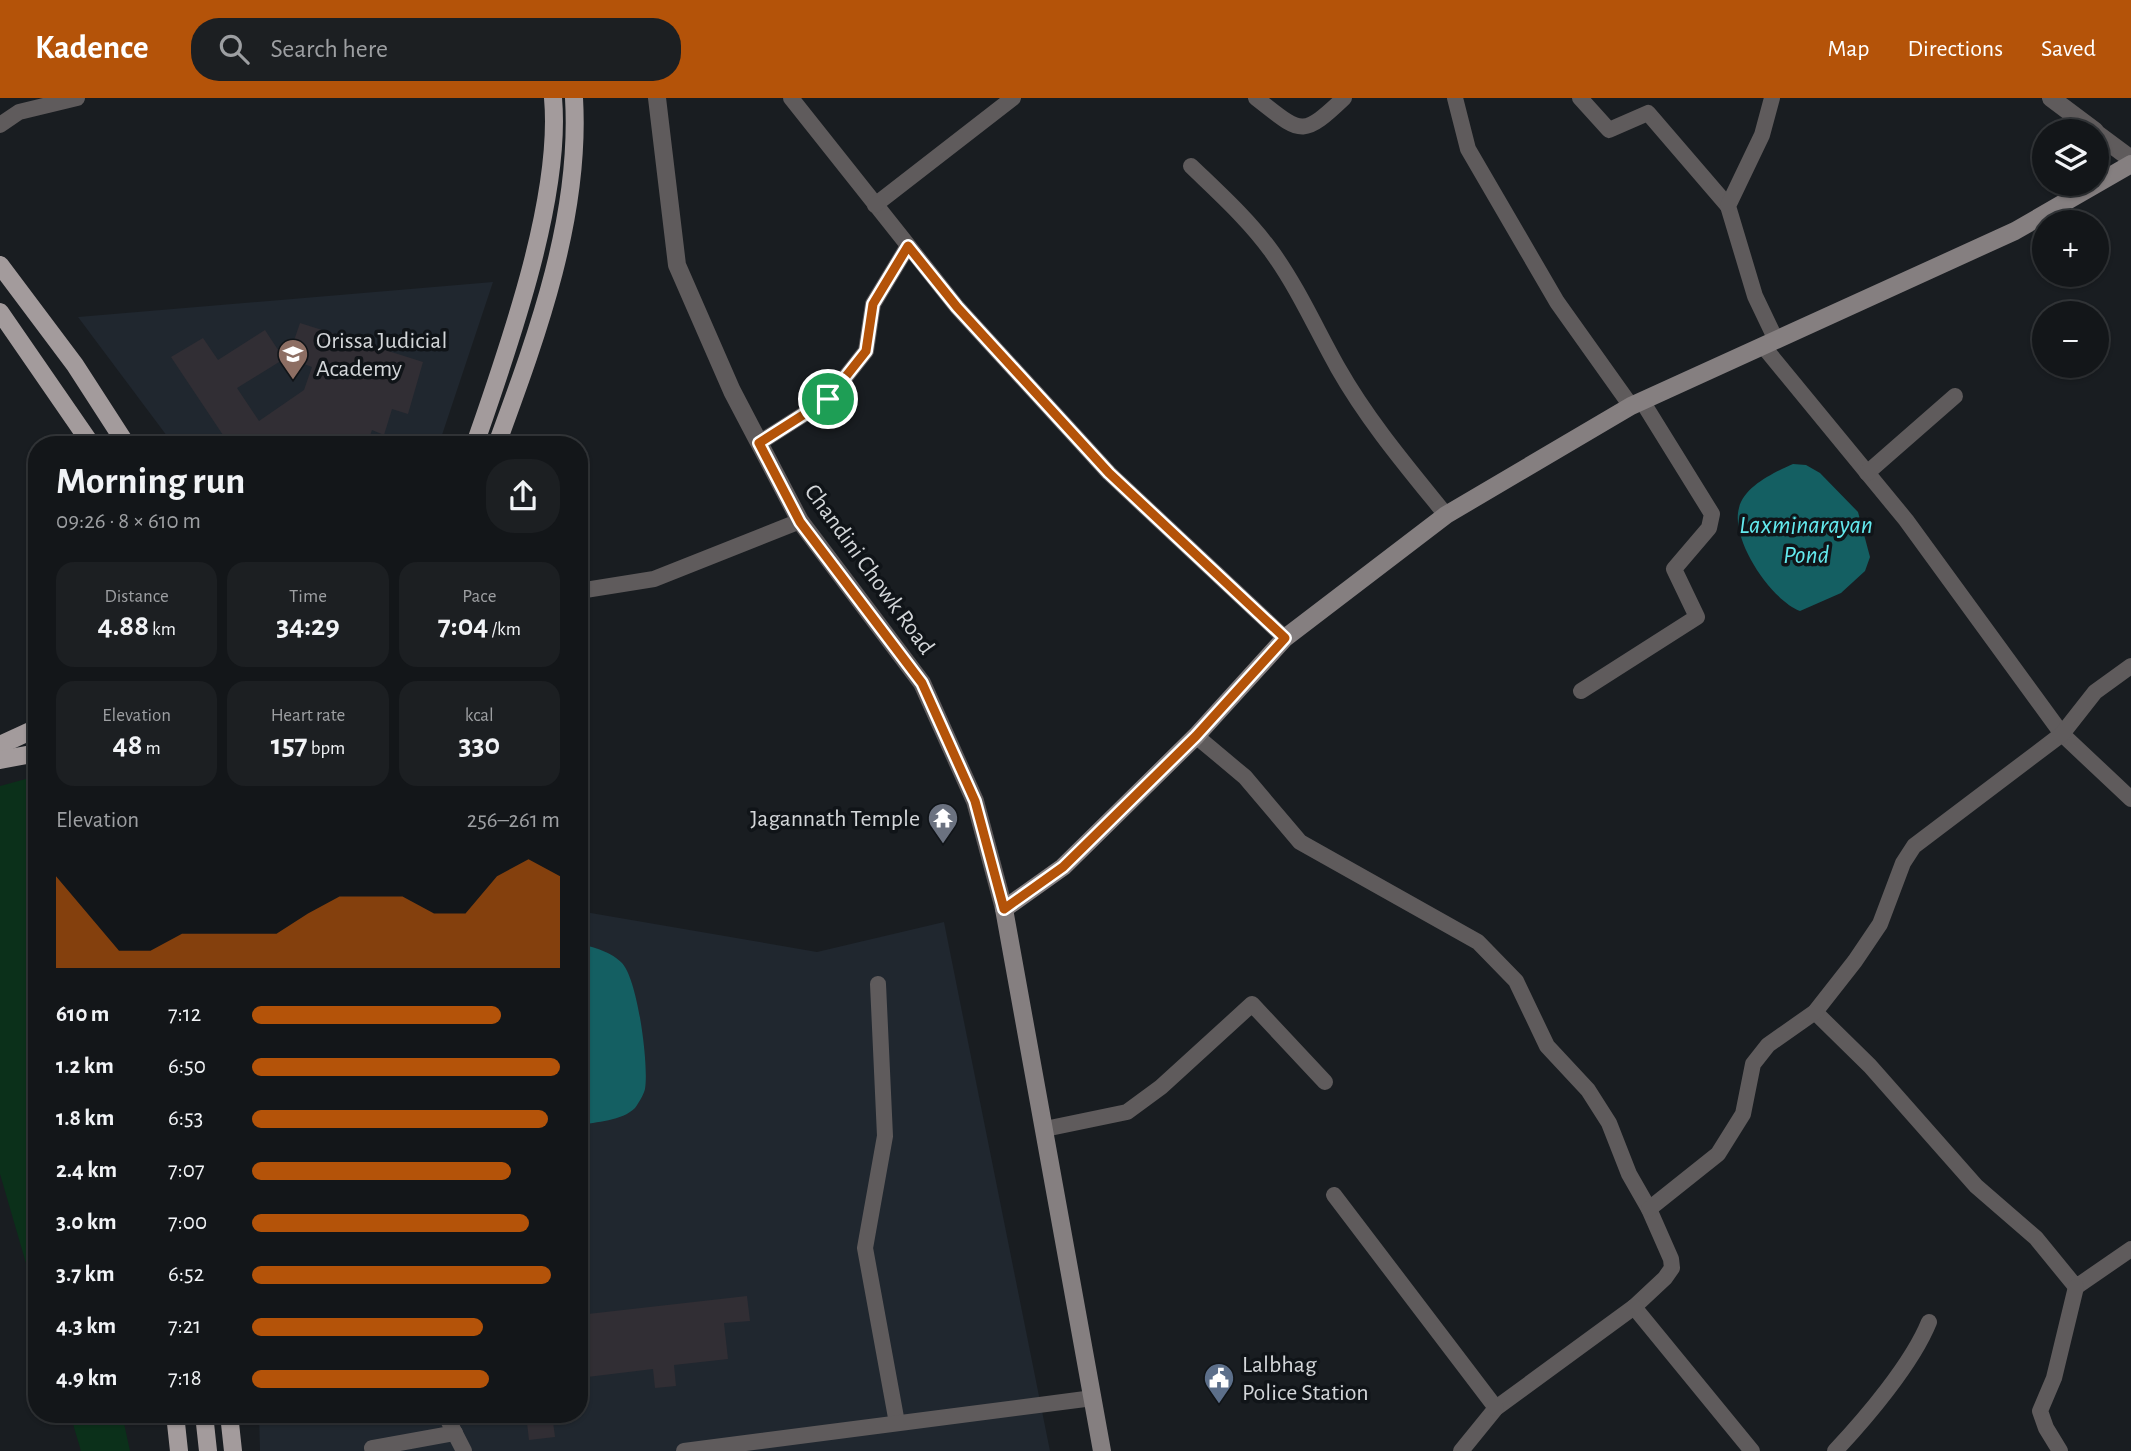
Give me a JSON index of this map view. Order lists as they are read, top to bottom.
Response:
{
  "streets": {
    "street": ["Chandini Chowk Road"]
  },
  "water": ["Laxminarayan Pond"],
  "places": {
    "school or university": ["Orissa Judicial Academy"],
    "temple": ["Jagannath Temple"],
    "public building": ["Lalbhag Police Station"]
  },
  "page": {
    "header": "Kadence",
    "search": "Search here",
    "nav": ["Map", "Directions", "Saved"],
    "map_buttons": ["+", "−"],
    "heading": ["Morning run", "09:26 · 8 × 610 m"],
    "stats": [
      ["Distance", "4.88 km"],
      ["Time", "34:29"],
      ["Pace", "7:04 /km"],
      ["Elevation", "48 m"],
      ["Heart rate", "157 bpm"],
      ["kcal", "330"]
    ],
    "chart": ["Elevation", "256–261 m"],
    "list": [
      {
        "name": "610 m",
        "note": "7:12"
      },
      {
        "name": "1.2 km",
        "note": "6:50"
      },
      {
        "name": "1.8 km",
        "note": "6:53"
      },
      {
        "name": "2.4 km",
        "note": "7:07"
      },
      {
        "name": "3.0 km",
        "note": "7:00"
      },
      {
        "name": "3.7 km",
        "note": "6:52"
      },
      {
        "name": "4.3 km",
        "note": "7:21"
      },
      {
        "name": "4.9 km",
        "note": "7:18"
      }
    ]
  }
}
